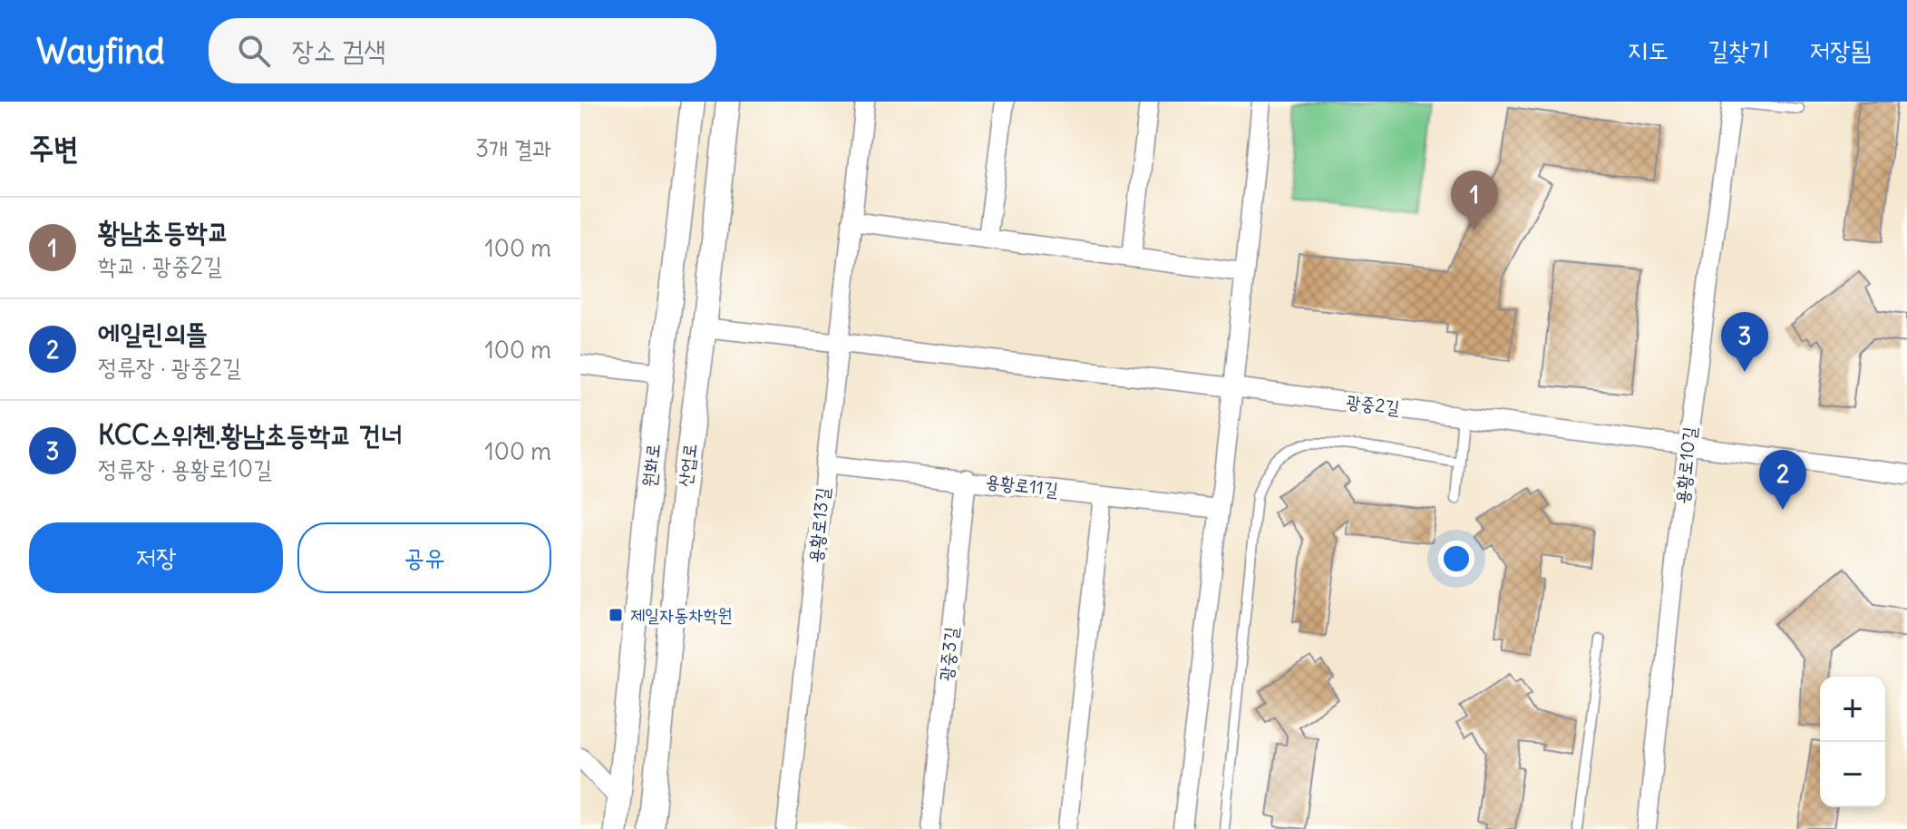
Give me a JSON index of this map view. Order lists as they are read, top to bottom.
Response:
{
  "streets": {
    "street": [
      "광중2길",
      "원화로",
      "산업로",
      "용황로10길",
      "용황로11길",
      "용황로13길",
      "광중3길"
    ]
  },
  "crossings": [
    ["광중2길", "산업로"],
    ["광중2길", "용황로10길"],
    ["광중2길", "용황로13길"],
    ["용황로11길", "용황로13길"],
    ["용황로11길", "광중3길"]
  ],
  "places": {
    "transit": ["제일자동차학원"]
  },
  "page": {
    "header": "Wayfind",
    "search": "장소 검색",
    "nav": ["지도", "길찾기", "저장됨"],
    "heading": ["주변", "3개 결과"],
    "pins": ["1", "3", "2"],
    "list": [
      {
        "mark": "1",
        "name": "황남초등학교",
        "note": "학교 · 광중2길",
        "value": "100 m"
      },
      {
        "mark": "2",
        "name": "에일린의뜰",
        "note": "정류장 · 광중2길",
        "value": "100 m"
      },
      {
        "mark": "3",
        "name": "KCC스위첸.황남초등학교 건너",
        "note": "정류장 · 용황로10길",
        "value": "100 m"
      }
    ],
    "buttons": ["저장", "공유"],
    "map_buttons": ["+", "−"]
  }
}
